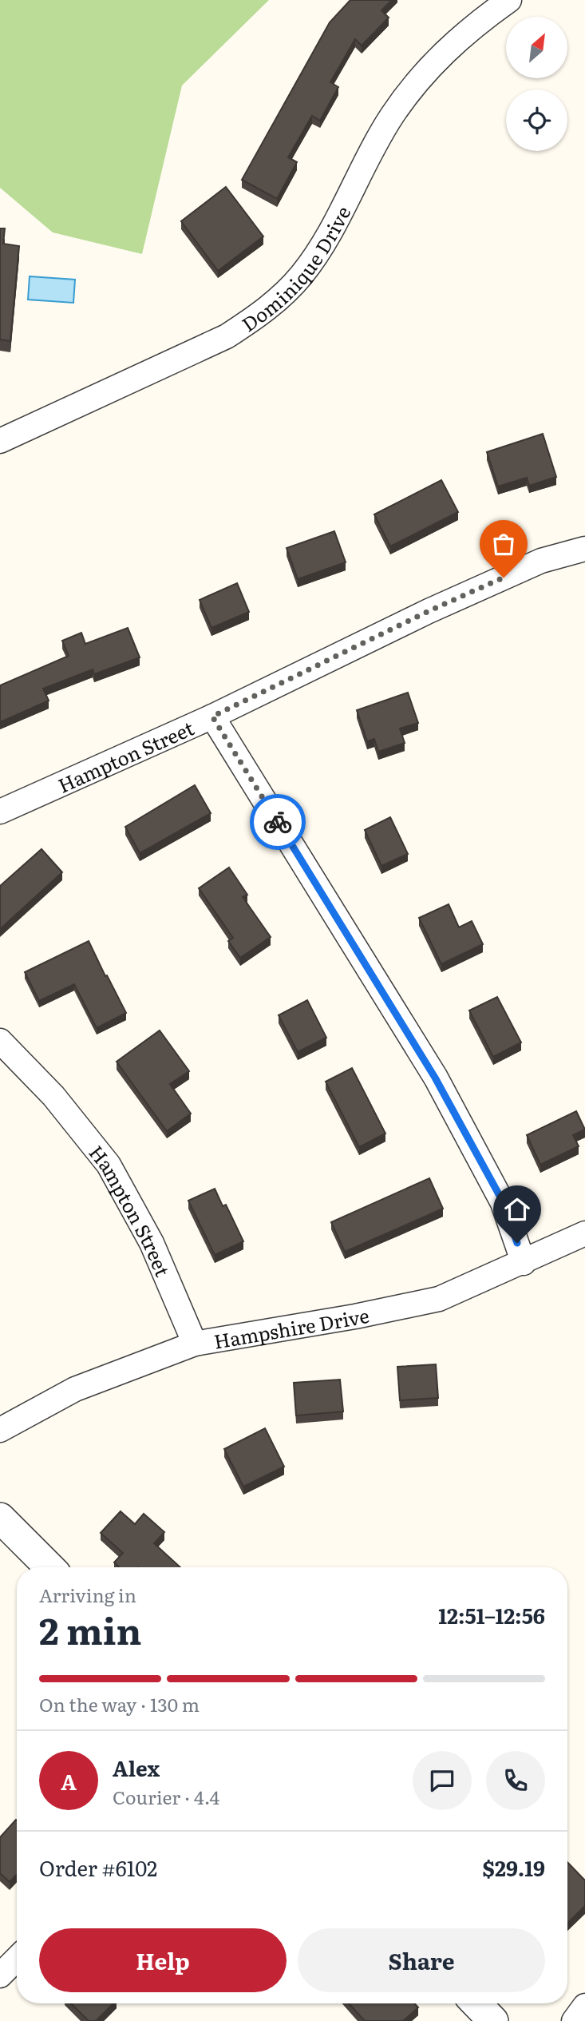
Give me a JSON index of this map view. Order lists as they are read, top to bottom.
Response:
{
  "streets": {
    "street": ["Dominique Drive", "Hampton Street", "Hampshire Drive"]
  },
  "crossings": [
    ["Hampton Street", "Hampshire Drive"]
  ],
  "north": "top right",
  "page": {
    "heading": ["2 min", "Arriving in", "12:51–12:56"],
    "panel": [
      "Alex",
      "Courier · 4.4",
      "Order #6102",
      "$29.19"
    ],
    "bar": "On the way · 130 m",
    "round": "A",
    "buttons": ["Help", "Share"]
  }
}
